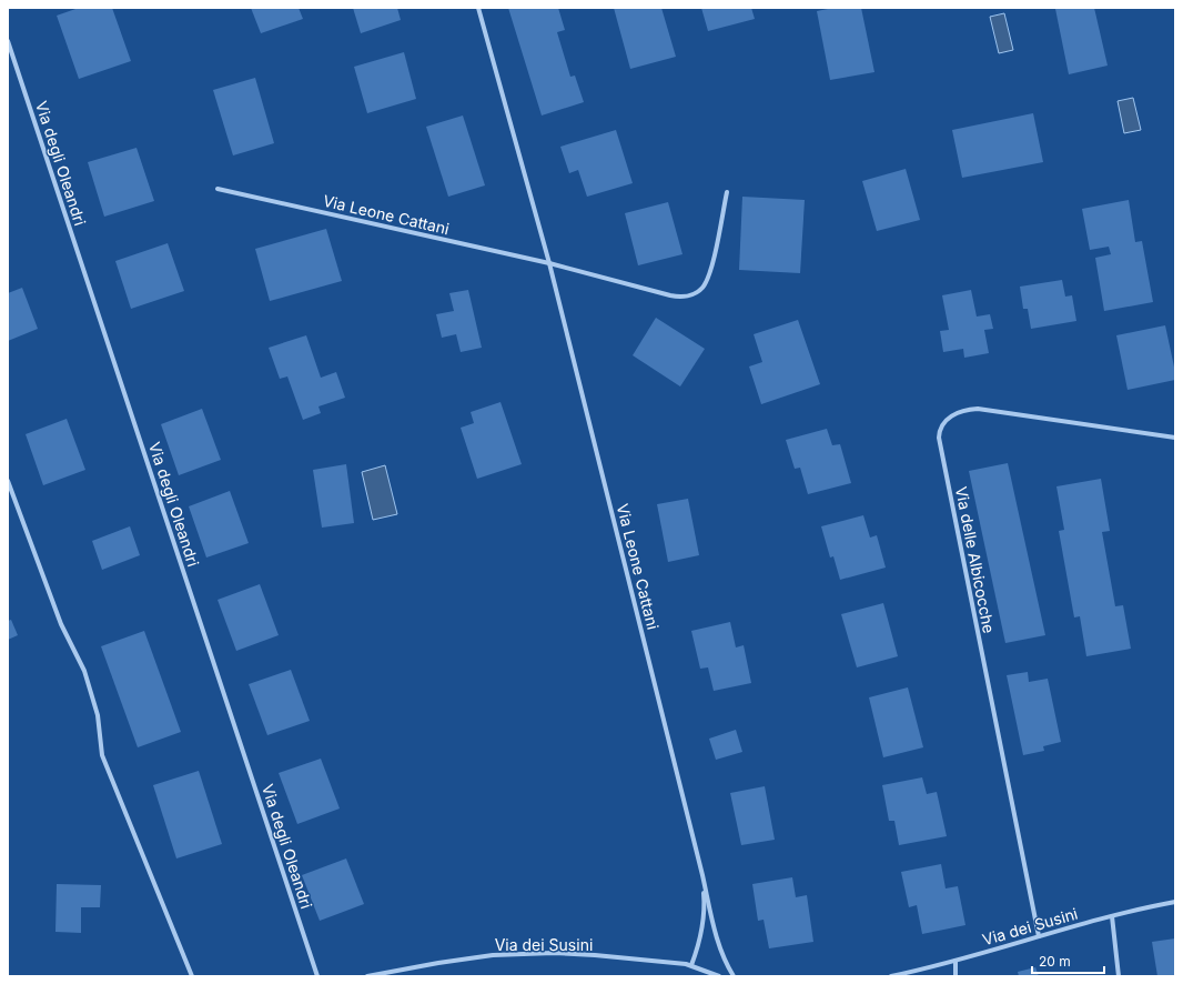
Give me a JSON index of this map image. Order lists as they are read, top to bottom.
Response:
{
  "streets": {
    "street": [
      "Via degli Oleandri",
      "Via Leone Cattani",
      "Via delle Albicocche",
      "Via dei Susini"
    ]
  },
  "crossings": [
    ["Via Leone Cattani", "Via dei Susini"],
    ["Via delle Albicocche", "Via dei Susini"]
  ],
  "scale_bar": "20 m"
}
